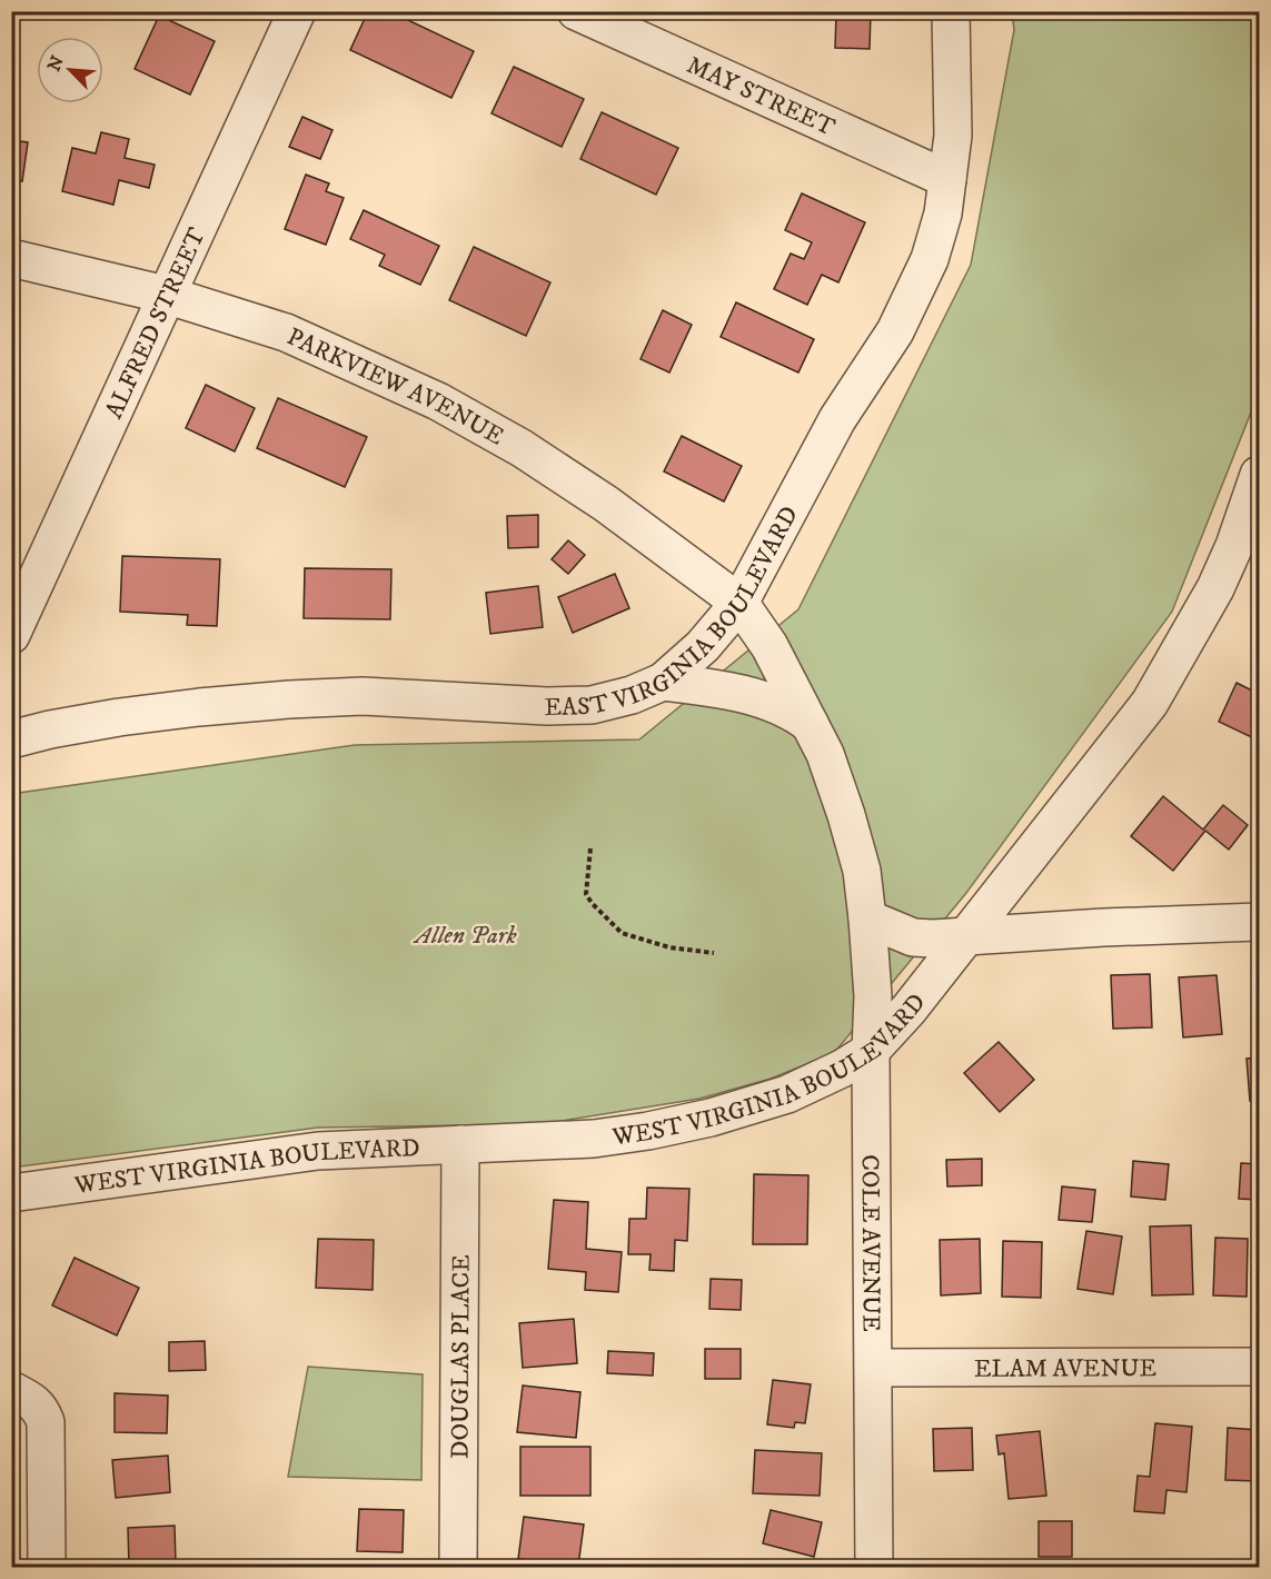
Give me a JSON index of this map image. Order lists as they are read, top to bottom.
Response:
{
  "streets": {
    "street": [
      "MAY STREET",
      "ALFRED STREET",
      "PARKVIEW AVENUE",
      "EAST VIRGINIA BOULEVARD",
      "WEST VIRGINIA BOULEVARD",
      "COLE AVENUE",
      "DOUGLAS PLACE",
      "ELAM AVENUE"
    ]
  },
  "crossings": [
    ["MAY STREET", "EAST VIRGINIA BOULEVARD"],
    ["ALFRED STREET", "PARKVIEW AVENUE"],
    ["PARKVIEW AVENUE", "EAST VIRGINIA BOULEVARD"],
    ["PARKVIEW AVENUE", "COLE AVENUE"],
    ["EAST VIRGINIA BOULEVARD", "COLE AVENUE"],
    ["WEST VIRGINIA BOULEVARD", "COLE AVENUE"],
    ["WEST VIRGINIA BOULEVARD", "DOUGLAS PLACE"],
    ["COLE AVENUE", "ELAM AVENUE"]
  ],
  "parks": ["Allen Park"],
  "north": "top left"
}
